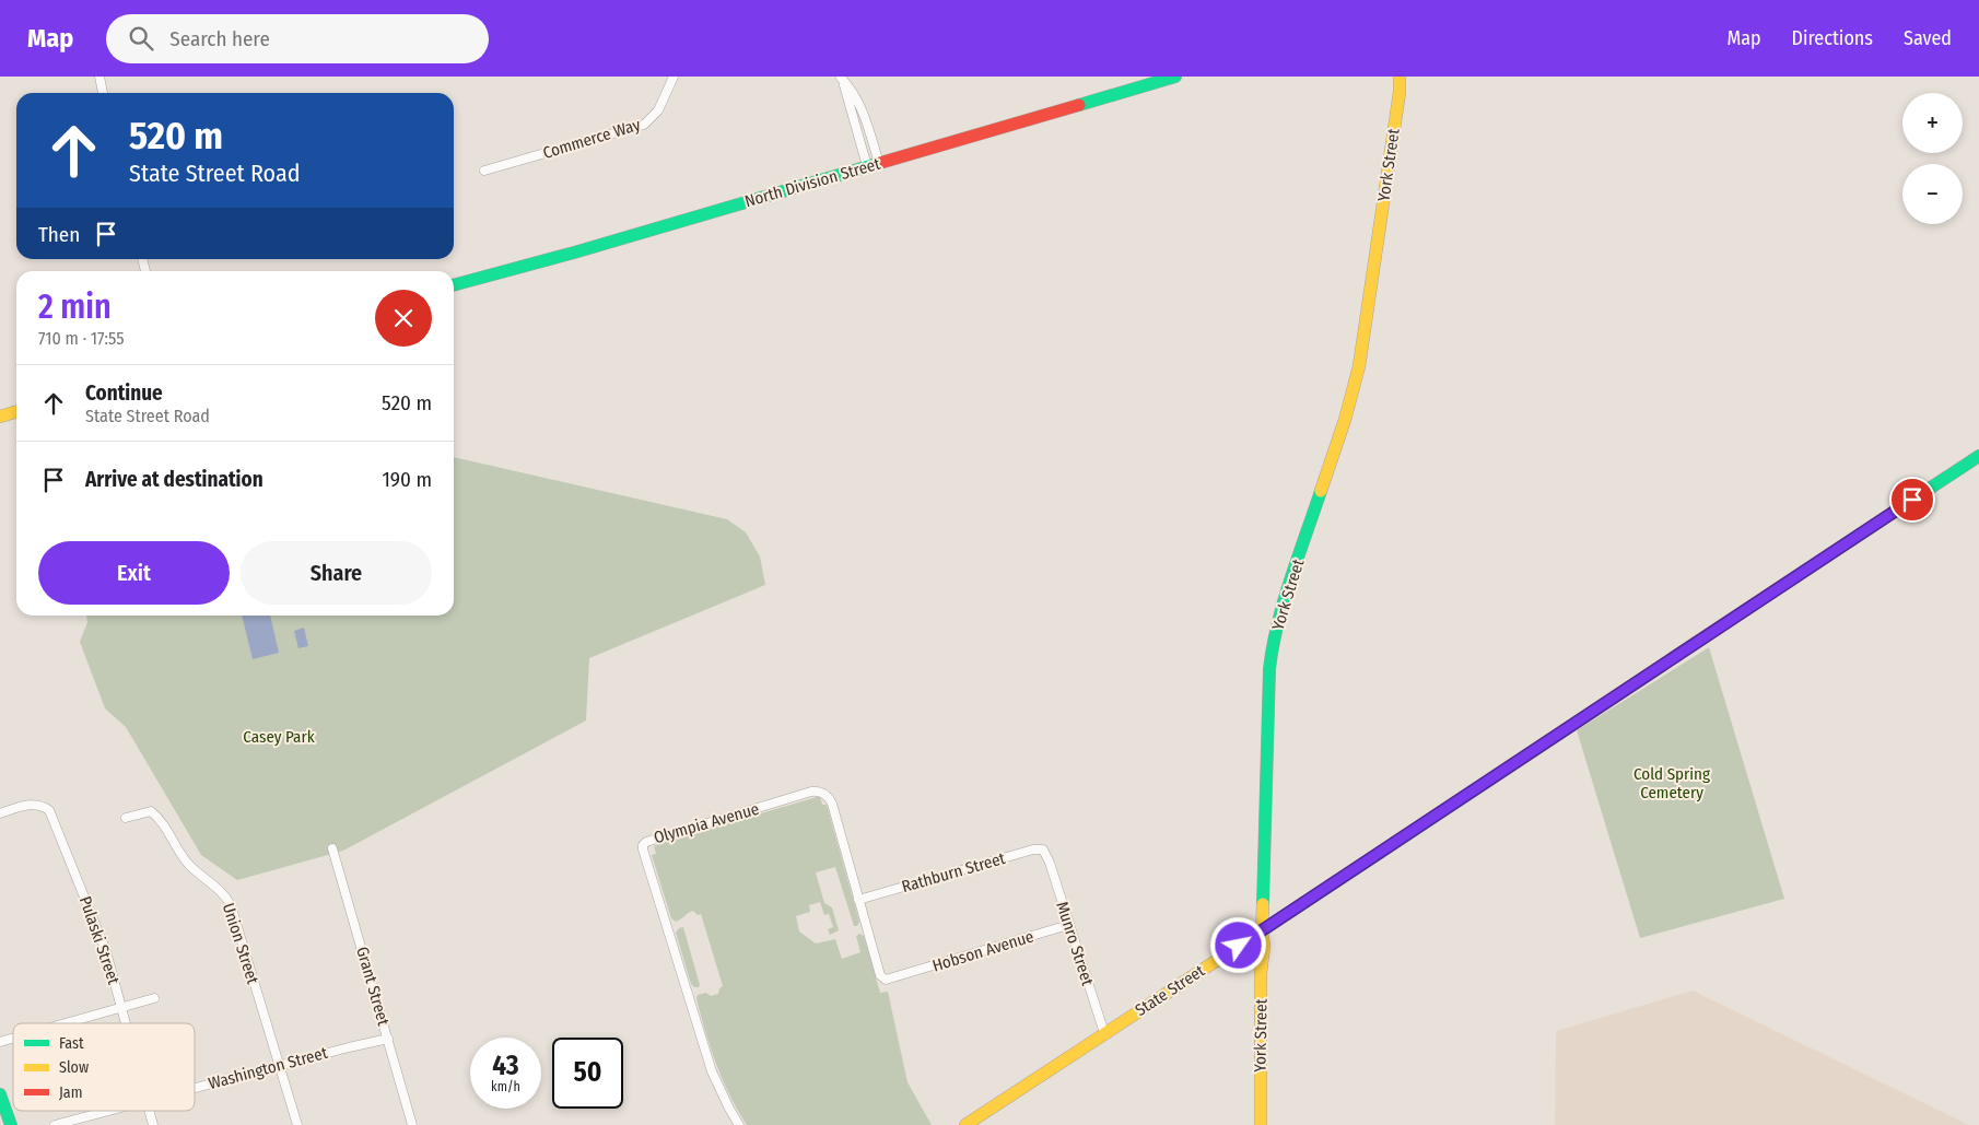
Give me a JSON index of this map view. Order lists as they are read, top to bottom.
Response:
{
  "streets": {
    "street": [
      "Commerce Way",
      "York Street",
      "North Division Street",
      "Olympia Avenue",
      "Rathburn Street",
      "Pulaski Street",
      "Union Street",
      "Munro Street",
      "Hobson Avenue",
      "Grant Street",
      "State Street",
      "Washington Street"
    ]
  },
  "crossings": [
    ["York Street", "State Street"],
    ["Olympia Avenue", "Rathburn Street"],
    ["Olympia Avenue", "Hobson Avenue"],
    ["Rathburn Street", "Munro Street"],
    ["Union Street", "Washington Street"],
    ["Munro Street", "Hobson Avenue"],
    ["Munro Street", "State Street"],
    ["Grant Street", "Washington Street"]
  ],
  "parks": ["Casey Park", "Cold Spring Cemetery"],
  "legend": ["Fast", "Slow", "Jam"],
  "page": {
    "header": "Map",
    "search": "Search here",
    "nav": ["Map", "Directions", "Saved"],
    "map_buttons": ["+", "−"],
    "turn": ["520 m", "State Street Road"],
    "then": "Then",
    "heading": ["2 min", "710 m · 17:55"],
    "list": [
      {
        "name": "Continue",
        "note": "State Street Road",
        "value": "520 m"
      },
      {
        "name": "Arrive at destination",
        "value": "190 m"
      }
    ],
    "buttons": ["Exit", "Share"],
    "speed": "43 km/h",
    "limit": "50"
  }
}
